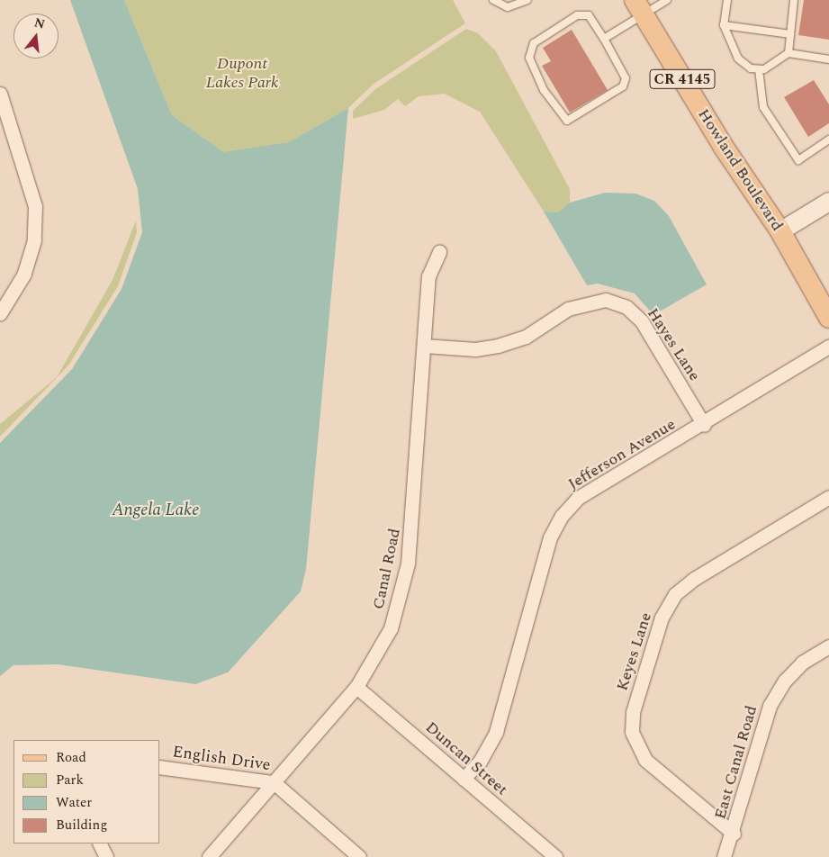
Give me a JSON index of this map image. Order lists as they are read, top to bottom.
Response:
{
  "streets": {
    "main road": ["CR 4145", "Howland Boulevard"],
    "street": [
      "Hayes Lane",
      "Jefferson Avenue",
      "Canal Road",
      "Keyes Lane",
      "English Drive",
      "Duncan Street",
      "East Canal Road"
    ]
  },
  "crossings": [
    ["Hayes Lane", "Jefferson Avenue"],
    ["Hayes Lane", "Canal Road"],
    ["Jefferson Avenue", "Duncan Street"],
    ["Canal Road", "English Drive"],
    ["Canal Road", "Duncan Street"],
    ["Keyes Lane", "East Canal Road"]
  ],
  "water": ["Angela Lake"],
  "parks": ["Dupont Lakes Park"],
  "legend": [
    "Road",
    "Park",
    "Water",
    "Building"
  ],
  "north": "top"
}
